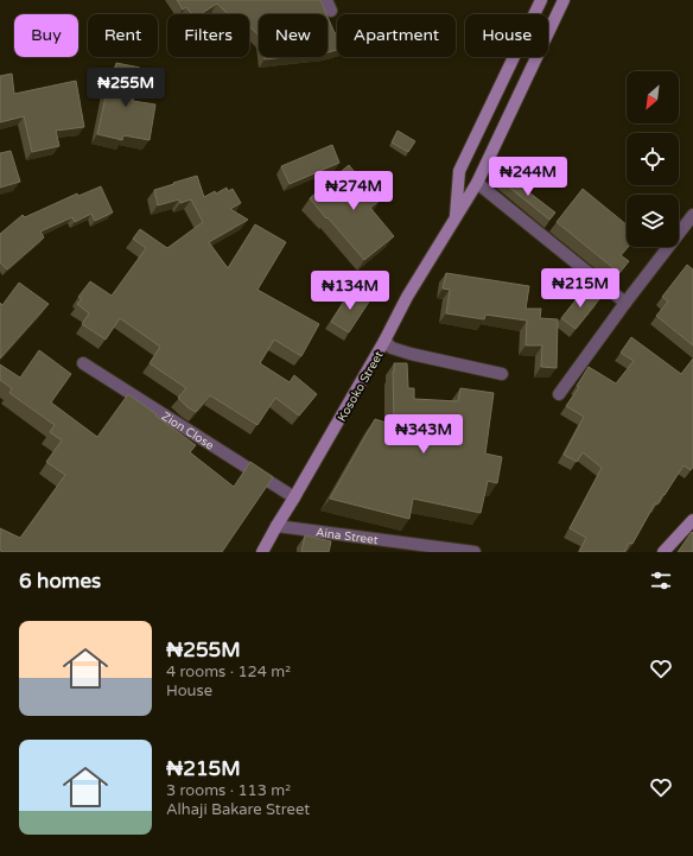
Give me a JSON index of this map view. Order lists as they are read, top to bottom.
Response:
{
  "streets": {
    "street": ["Kosoko Street", "Zion Close", "Aina Street"]
  },
  "crossings": [
    ["Kosoko Street", "Zion Close"],
    ["Kosoko Street", "Aina Street"]
  ],
  "north": "bottom left",
  "page": {
    "chip": [
      "Buy",
      "Rent",
      "Filters",
      "New",
      "Apartment",
      "House"
    ],
    "price": [
      "₦255M",
      "₦244M",
      "₦274M",
      "₦215M",
      "₦134M",
      "₦343M"
    ],
    "heading": "6 homes",
    "list": [
      {
        "name": "₦255M",
        "note": "4 rooms · 124 m² · House"
      },
      {
        "name": "₦215M",
        "note": "3 rooms · 113 m² · Alhaji Bakare Street"
      }
    ]
  }
}
